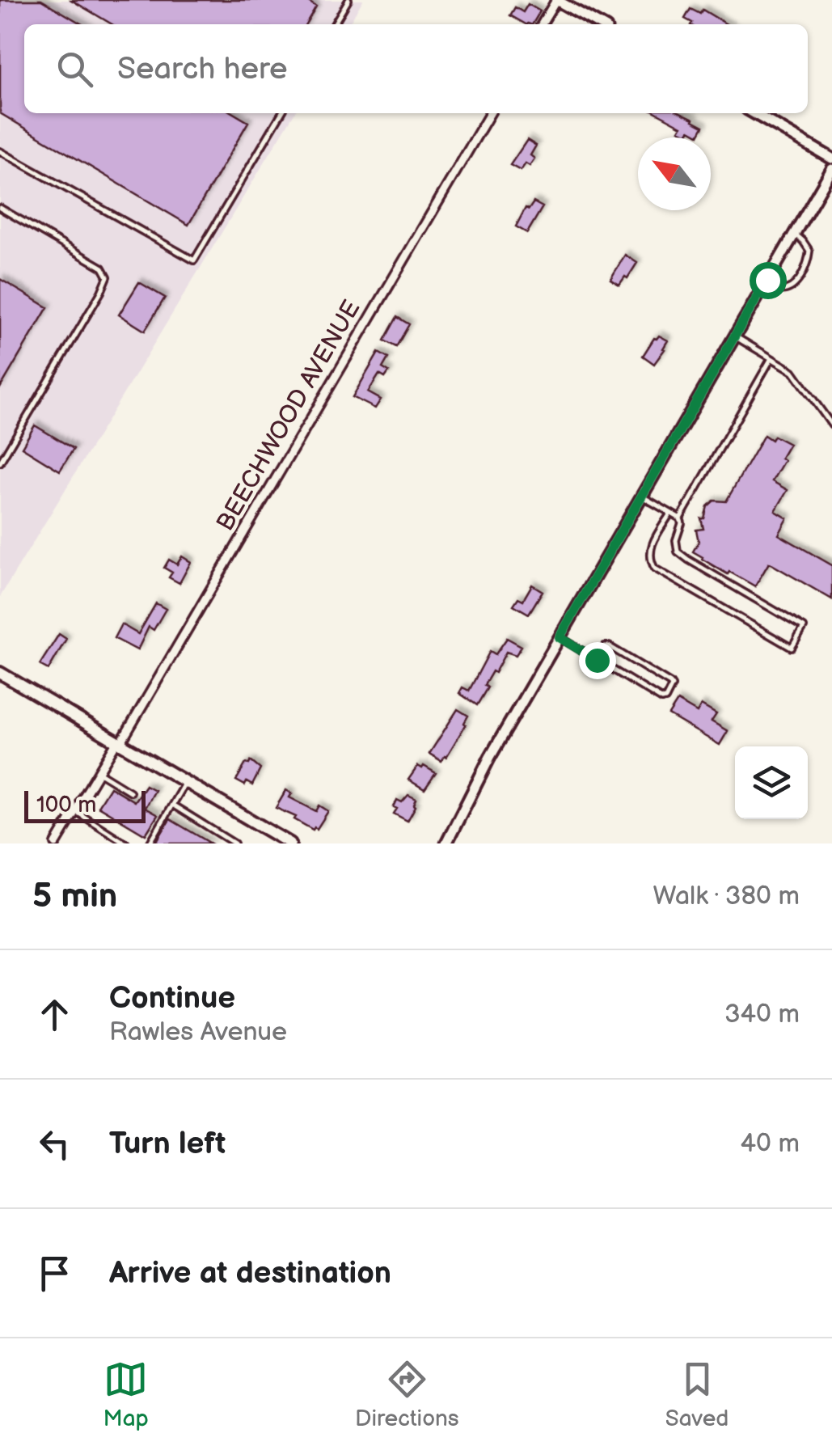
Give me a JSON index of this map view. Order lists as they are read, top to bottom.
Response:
{
  "streets": {
    "street": ["BEECHWOOD AVENUE"]
  },
  "scale_bar": "100 m",
  "north": "top left",
  "page": {
    "search": "Search here",
    "scale": "100 m",
    "heading": ["5 min", "Walk · 380 m"],
    "list": [
      ["Continue", "Rawles Avenue", "340 m"],
      ["Turn left", "40 m"],
      "Arrive at destination"
    ],
    "nav": ["Map", "Directions", "Saved"]
  }
}
